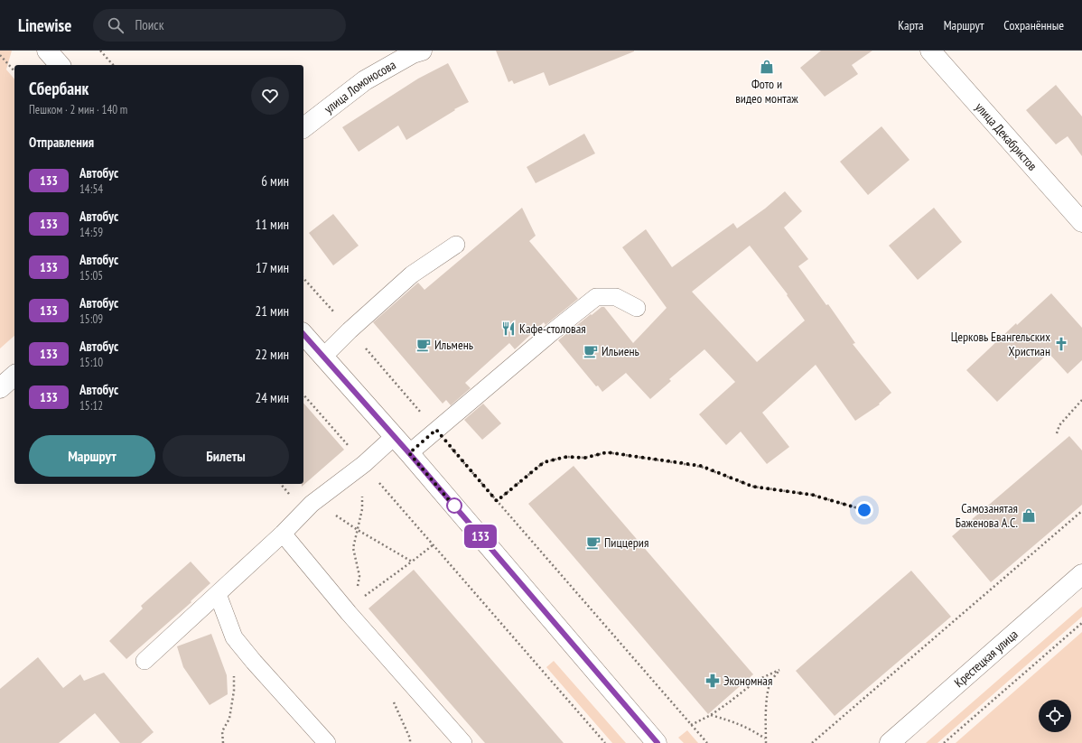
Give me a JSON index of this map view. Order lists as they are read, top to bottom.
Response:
{
  "streets": {
    "main road": ["улица Ломоносова", "улица Декабристов", "Крестецкая улица"]
  },
  "places": {
    "shop": ["Фото и видео монтаж", "Самозанятая Баженова А.С."],
    "restaurant": ["Кафе-столовая"],
    "church": ["Церковь Евангельских Христиан"],
    "cafe": ["Ильмень", "Ильиень", "Пиццерия"],
    "pharmacy": ["Экономная"]
  },
  "lines": ["bus line 133"],
  "page": {
    "header": "Linewise",
    "search": "Поиск",
    "nav": ["Карта", "Маршрут", "Сохранённые"],
    "on_map": "133",
    "heading": [
      ["Сбербанк", "Пешком · 2 мин · 140 m"],
      "Отправления"
    ],
    "list": [
      {
        "mark": "133",
        "name": "Автобус",
        "note": "14:54",
        "value": "6 мин"
      },
      {
        "mark": "133",
        "name": "Автобус",
        "note": "14:59",
        "value": "11 мин"
      },
      {
        "mark": "133",
        "name": "Автобус",
        "note": "15:05",
        "value": "17 мин"
      },
      {
        "mark": "133",
        "name": "Автобус",
        "note": "15:09",
        "value": "21 мин"
      },
      {
        "mark": "133",
        "name": "Автобус",
        "note": "15:10",
        "value": "22 мин"
      },
      {
        "mark": "133",
        "name": "Автобус",
        "note": "15:12",
        "value": "24 мин"
      }
    ],
    "buttons": ["Маршрут", "Билеты"]
  }
}
